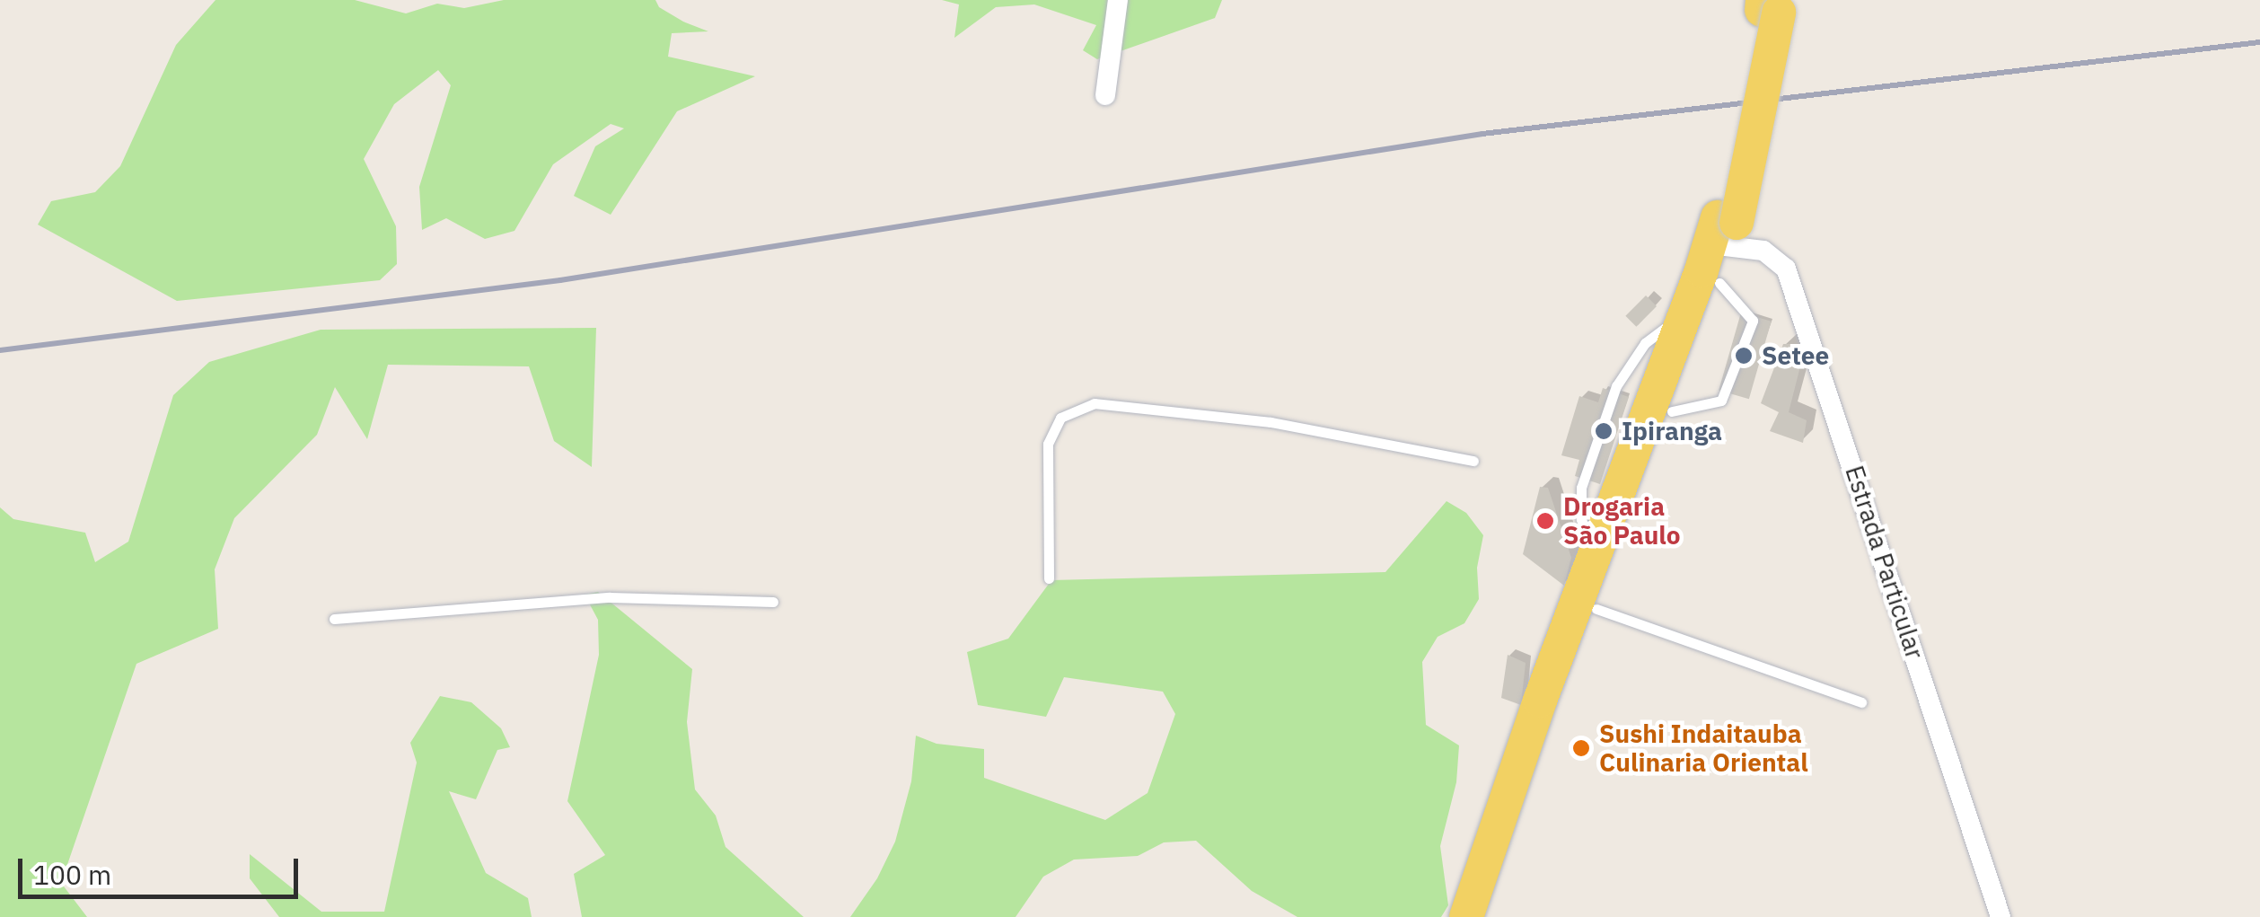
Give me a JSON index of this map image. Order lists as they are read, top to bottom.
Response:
{
  "streets": {
    "street": ["Estrada Particular"]
  },
  "places": [
    "Setee",
    "Ipiranga",
    "Drogaria São Paulo",
    "Sushi Indaitauba Culinaria Oriental"
  ],
  "scale_bar": "100 m"
}
